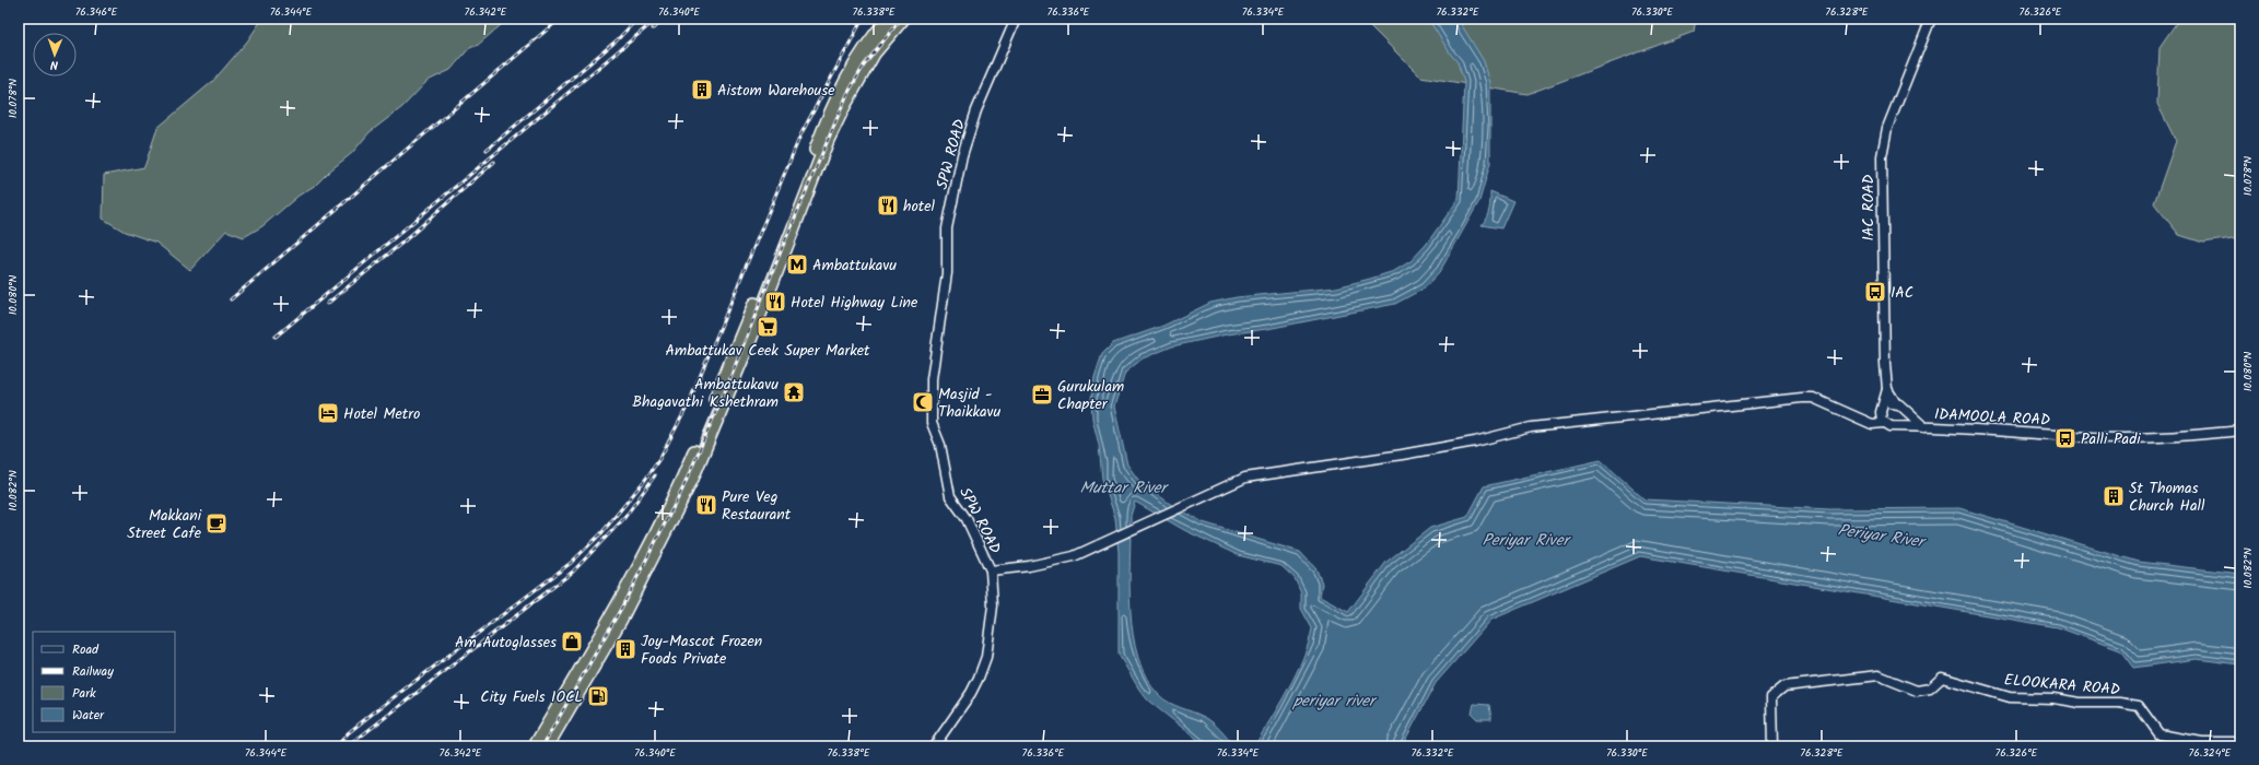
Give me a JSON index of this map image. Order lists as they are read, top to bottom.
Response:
{
  "streets": {
    "main road": [
      "SPW ROAD",
      "IAC ROAD",
      "IDAMOOLA ROAD",
      "ELOOKARA ROAD"
    ]
  },
  "crossings": [
    ["IAC ROAD", "IDAMOOLA ROAD"]
  ],
  "water": ["Muttar River", "Periyar River", "periyar river"],
  "places": {
    "building": ["Aistom Warehouse", "St Thomas Church Hall", "Joy-Mascot Frozen Foods Private"],
    "restaurant": ["hotel", "Hotel Highway Line", "Pure Veg Restaurant"],
    "metro station": ["Ambattukavu"],
    "bus stop": ["IAC", "Palli Padi"],
    "supermarket": ["Ambattukav Ceek Super Market"],
    "temple": ["Ambattukavu Bhagavathi Kshethram"],
    "office": ["Gurukulam Chapter"],
    "mosque": ["Masjid - Thaikkavu"],
    "hotel": ["Hotel Metro"],
    "cafe": ["Makkani Street Cafe"],
    "shop": ["Am Autoglasses"],
    "fuel station": ["City Fuels IOCL"]
  },
  "legend": [
    "Road",
    "Railway",
    "Park",
    "Water"
  ],
  "north": "bottom",
  "coordinates": [
    "76.346°E",
    "76.344°E",
    "76.342°E",
    "76.340°E",
    "76.338°E",
    "76.336°E",
    "76.334°E",
    "76.332°E",
    "76.330°E",
    "76.328°E",
    "76.326°E",
    "10.078°N",
    "10.080°N",
    "10.082°N",
    "76.324°E"
  ]
}
